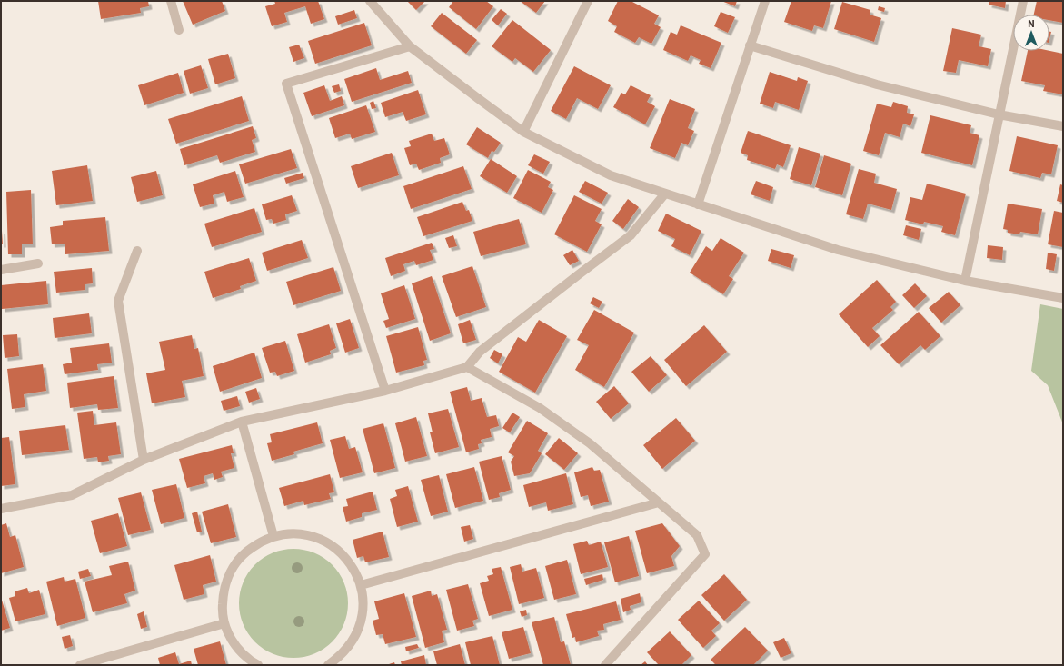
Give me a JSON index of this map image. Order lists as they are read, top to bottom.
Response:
{
  "north": "top"
}
